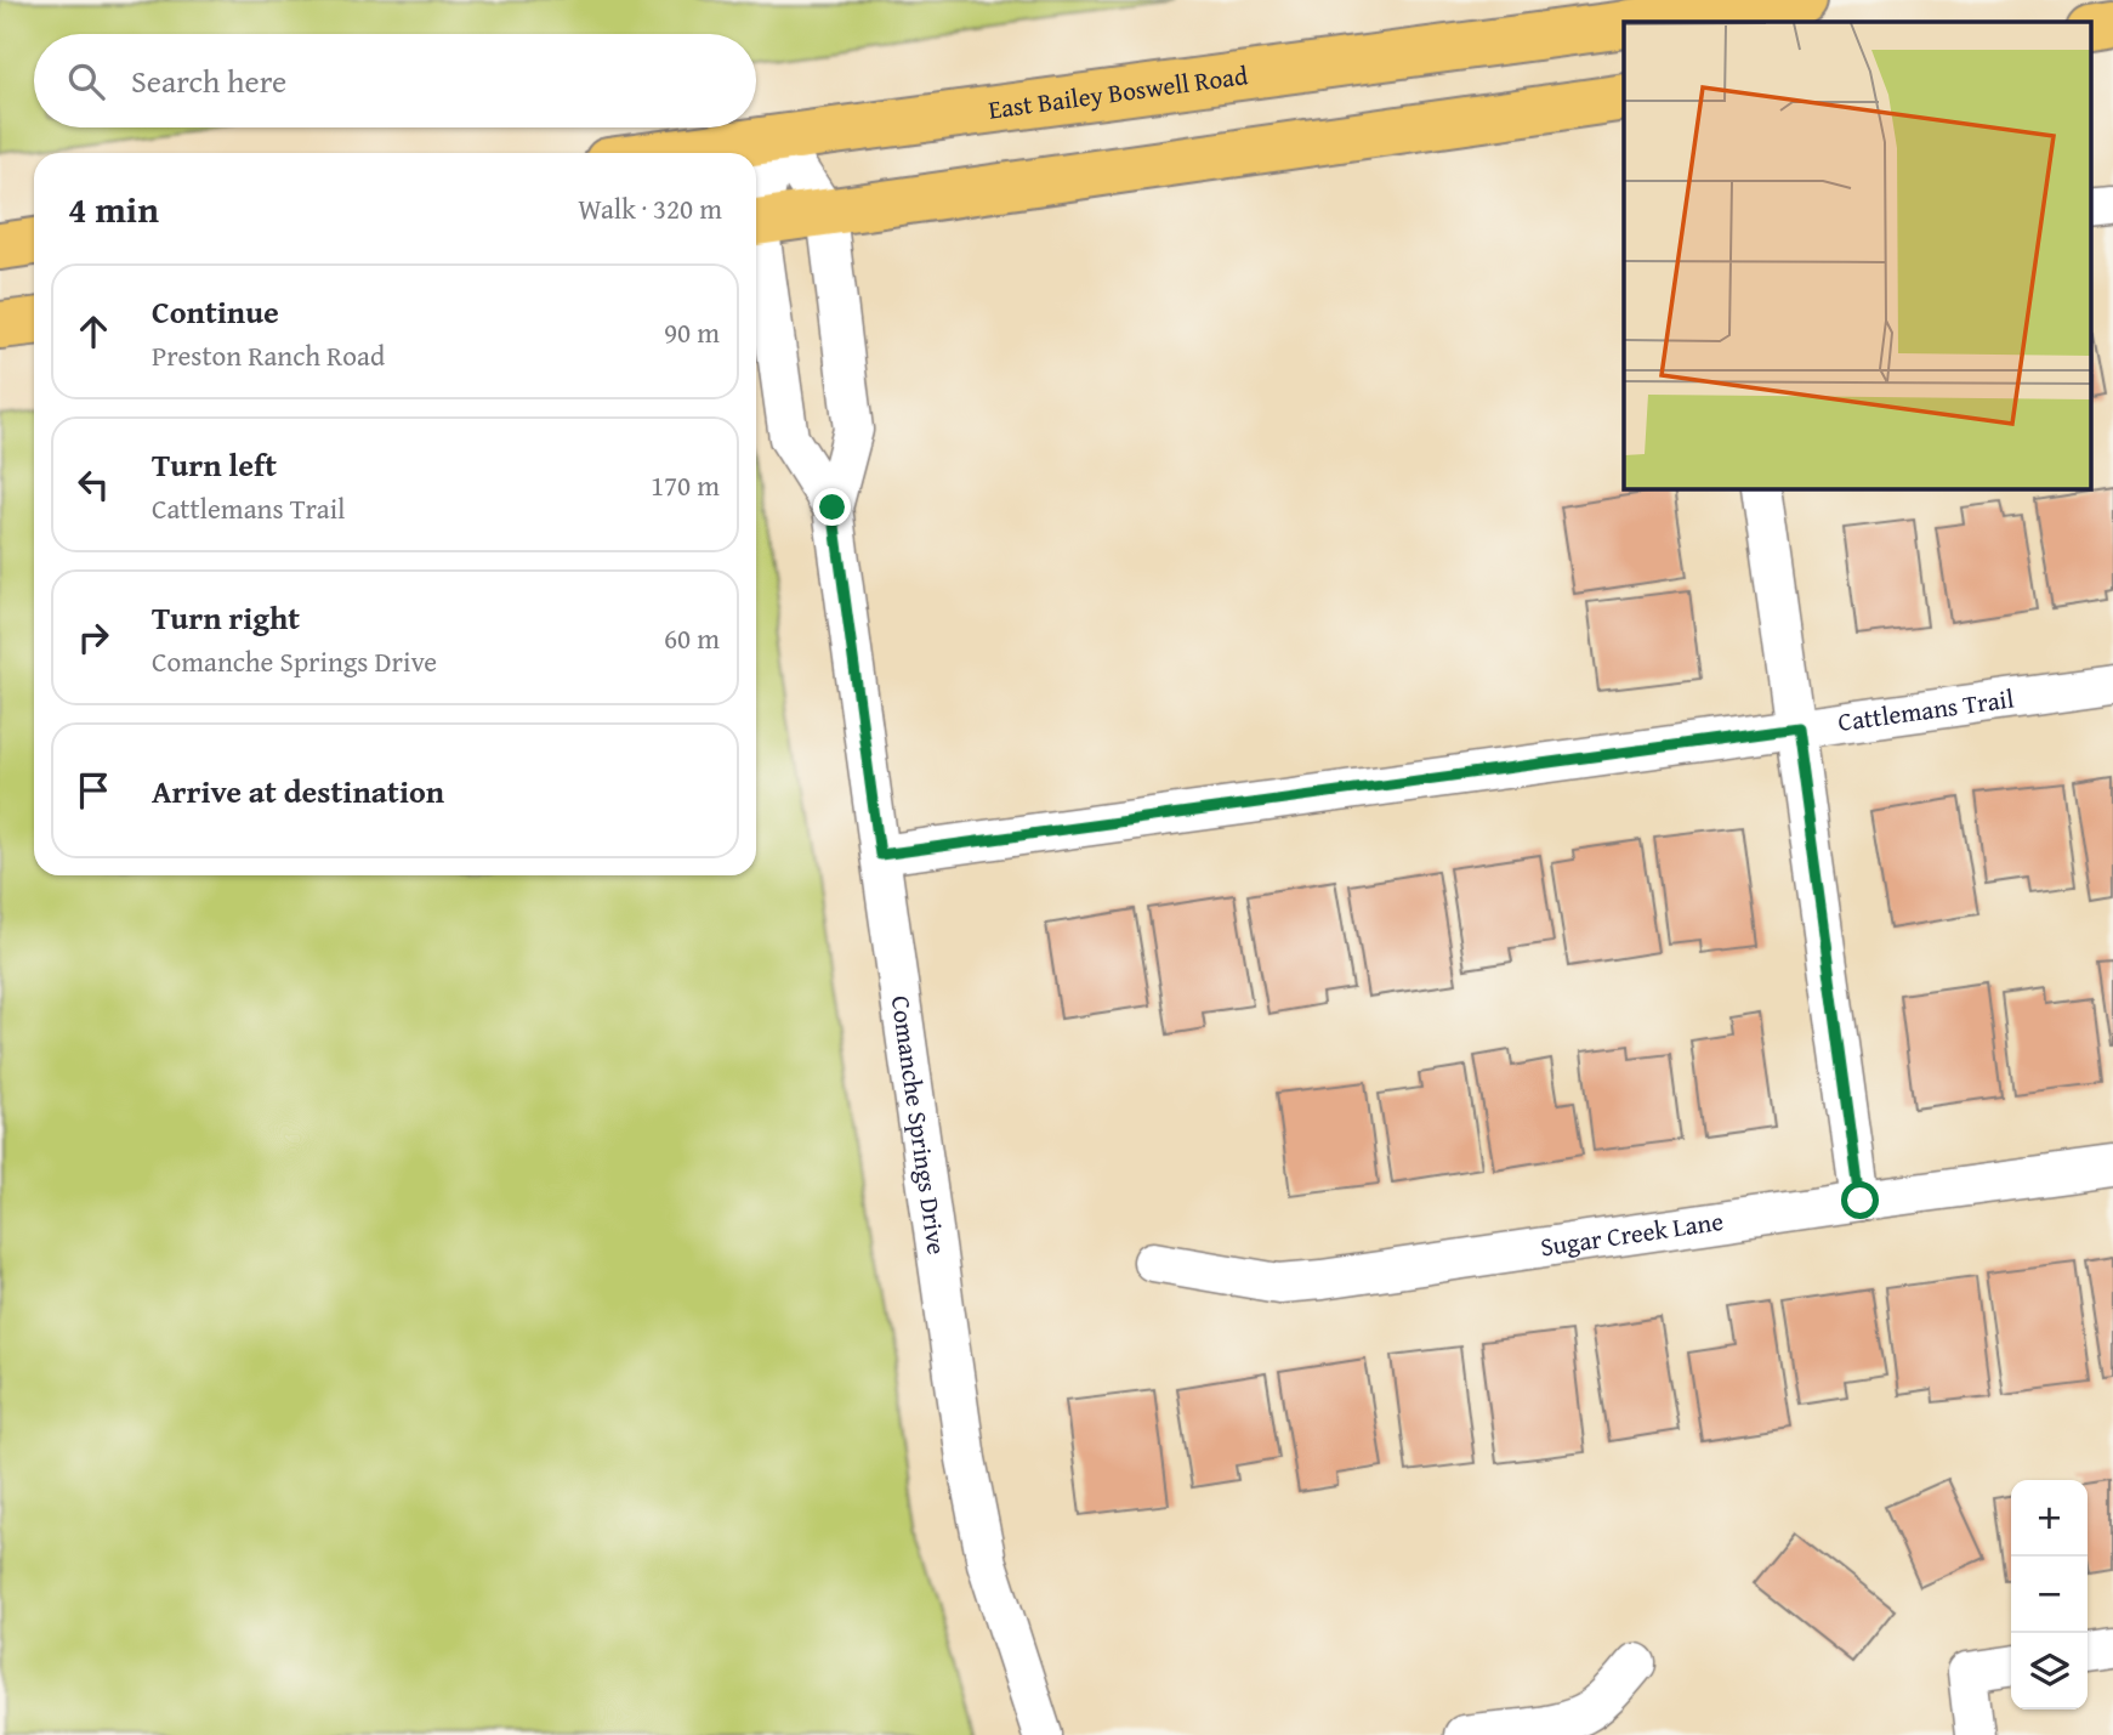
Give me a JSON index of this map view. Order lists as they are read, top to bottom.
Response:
{
  "streets": {
    "main road": ["East Bailey Boswell Road"],
    "street": ["Cattlemans Trail", "Comanche Springs Drive", "Sugar Creek Lane"]
  },
  "crossings": [
    ["East Bailey Boswell Road", "Comanche Springs Drive"],
    ["Cattlemans Trail", "Comanche Springs Drive"]
  ],
  "page": {
    "search": "Search here",
    "heading": ["4 min", "Walk · 320 m"],
    "list": [
      ["Continue", "Preston Ranch Road", "90 m"],
      ["Turn left", "Cattlemans Trail", "170 m"],
      ["Turn right", "Comanche Springs Drive", "60 m"],
      "Arrive at destination"
    ],
    "map_buttons": ["+", "−"]
  }
}
